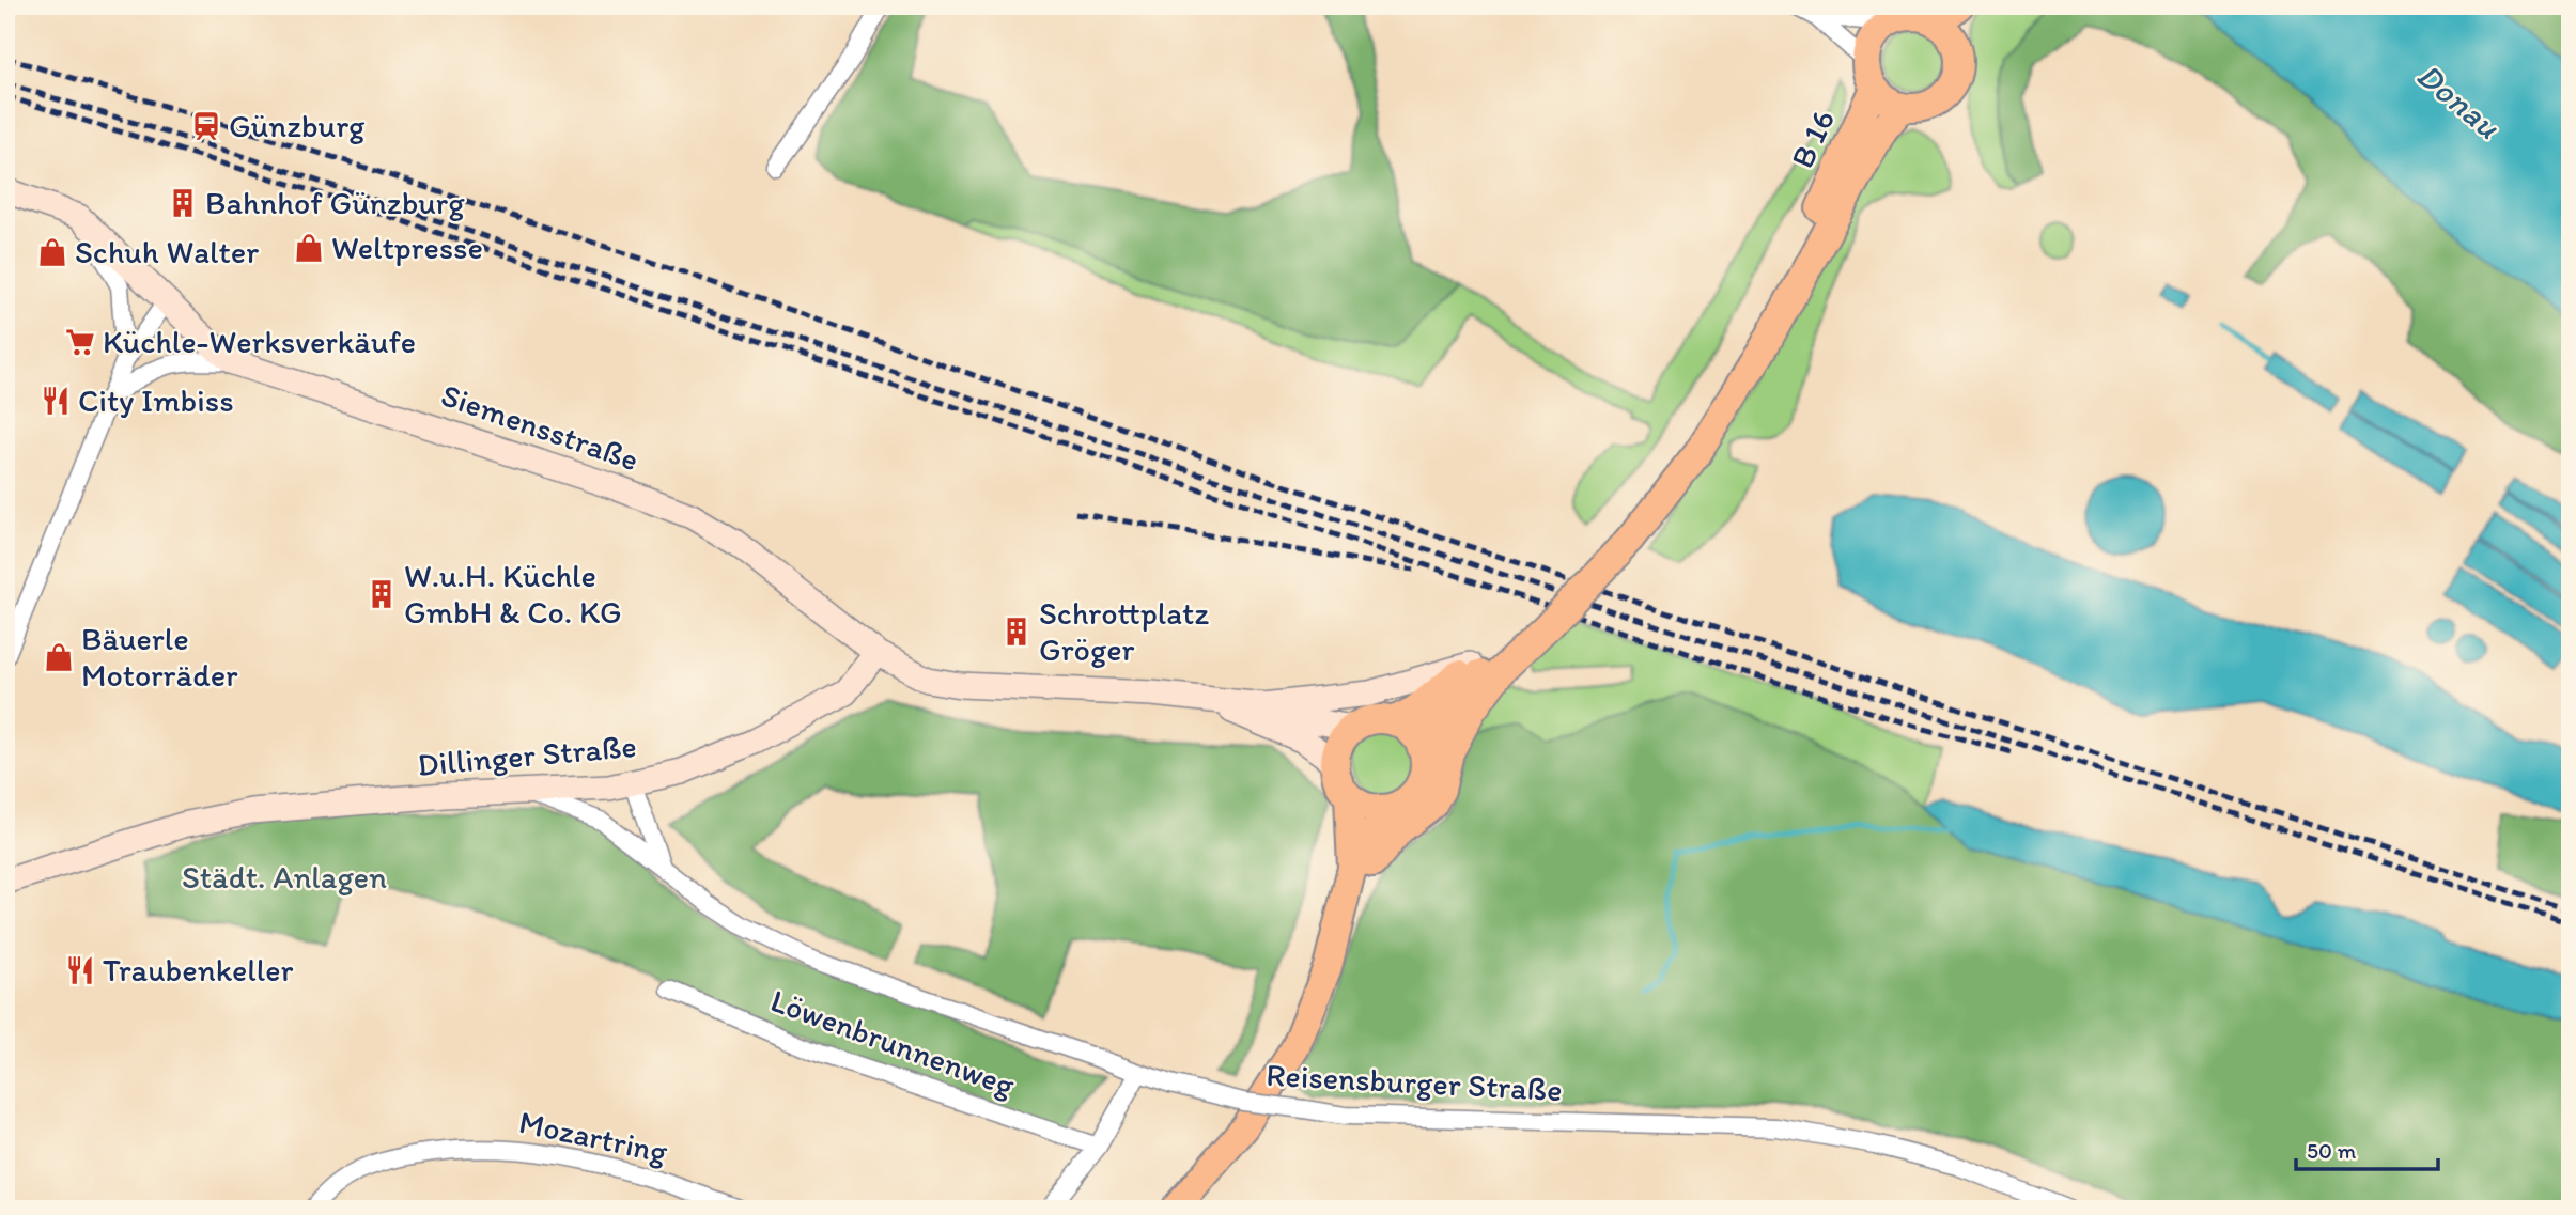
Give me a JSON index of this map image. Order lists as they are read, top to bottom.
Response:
{
  "streets": {
    "main road": ["B 16", "Siemensstraße", "Dillinger Straße"],
    "street": ["Löwenbrunnenweg", "Reisensburger Straße", "Mozartring"]
  },
  "crossings": [
    ["Siemensstraße", "Dillinger Straße"],
    ["Dillinger Straße", "Reisensburger Straße"]
  ],
  "water": ["Donau"],
  "parks": ["Städt. Anlagen"],
  "places": {
    "station": ["Günzburg"],
    "building": ["Bahnhof Günzburg", "W.u.H. Küchle GmbH & Co. KG", "Schrottplatz Gröger"],
    "shop": ["Weltpresse", "Schuh Walter", "Bäuerle Motorräder"],
    "supermarket": ["Küchle-Werksverkäufe"],
    "restaurant": ["City Imbiss", "Traubenkeller"]
  },
  "scale_bar": "50 m"
}
